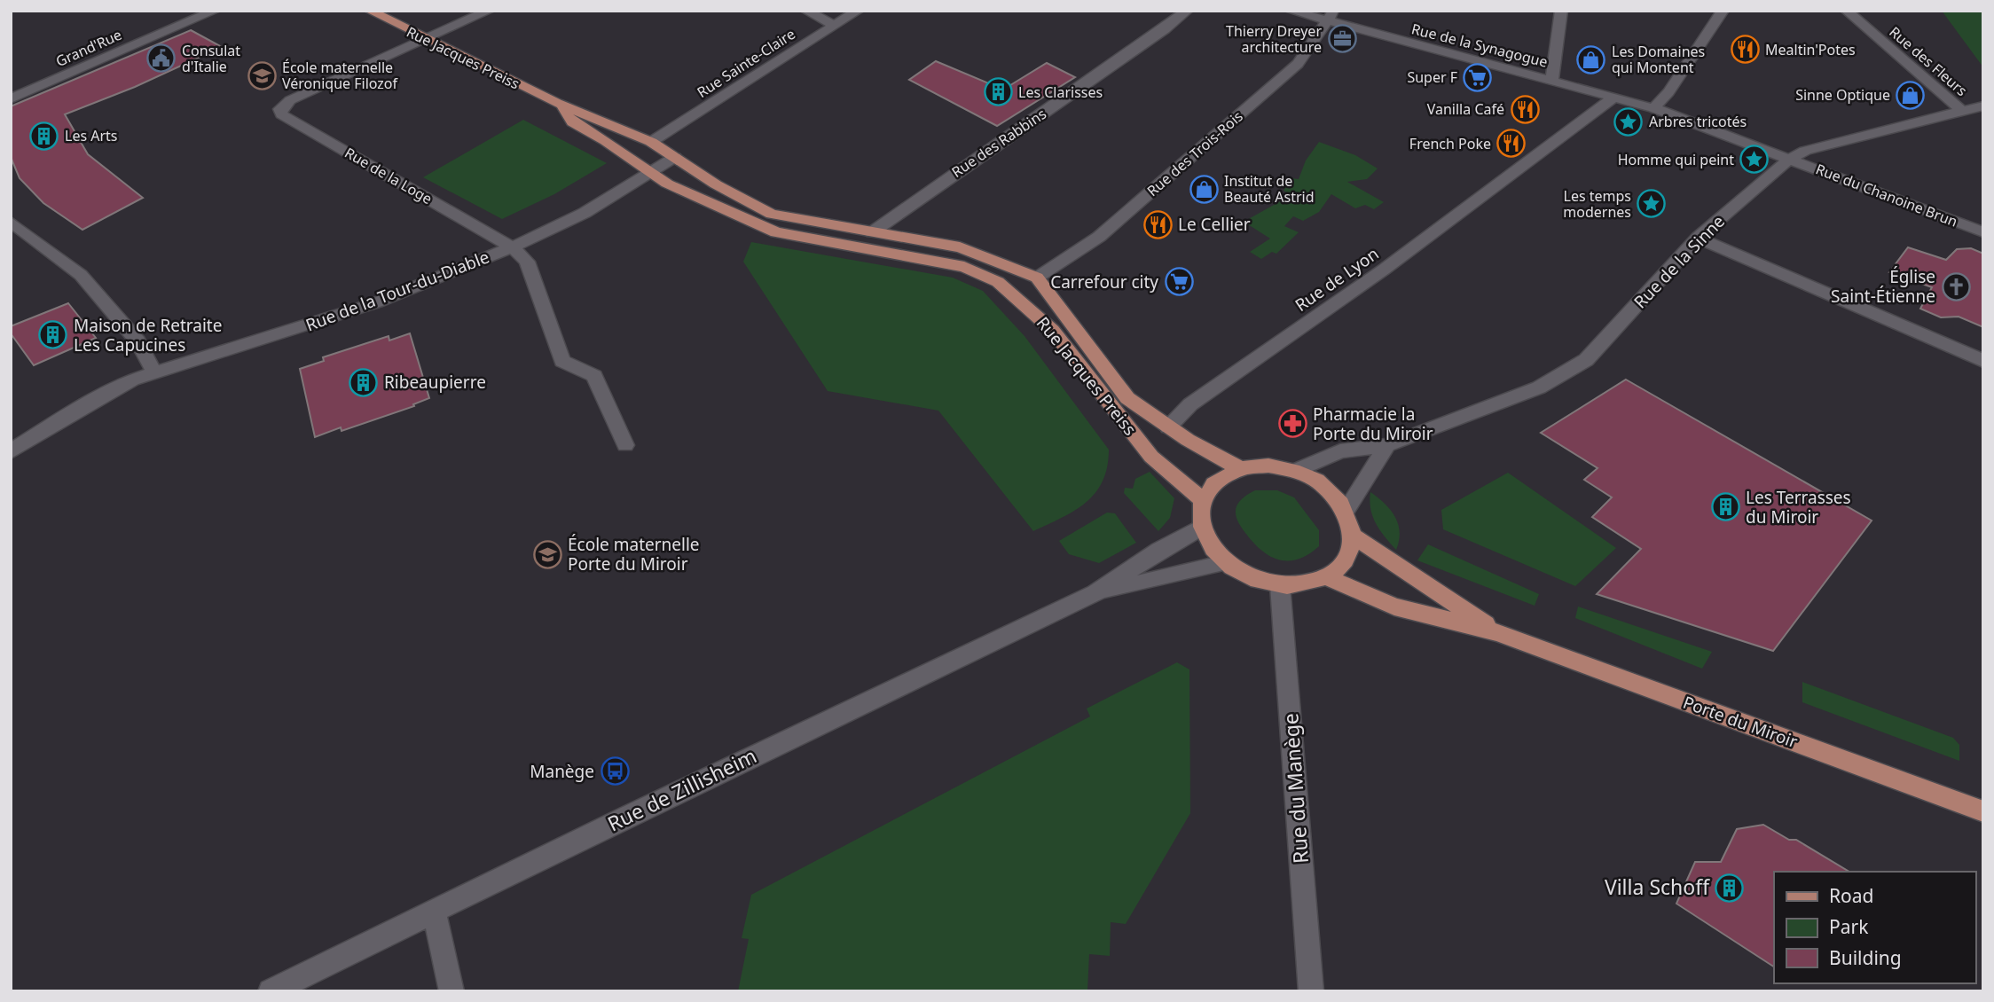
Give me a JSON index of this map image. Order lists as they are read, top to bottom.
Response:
{
  "streets": {
    "main road": ["Rue Jacques Preiss", "Porte du Miroir"],
    "street": [
      "Rue de la Synagogue",
      "Grand'Rue",
      "Rue des Fleurs",
      "Rue Sainte-Claire",
      "Rue des Rabbins",
      "Rue des Trois-Rois",
      "Rue de la Loge",
      "Rue du Chanoine Brun",
      "Rue de la Sinne",
      "Rue de Lyon",
      "Rue de la Tour-du-Diable",
      "Rue du Manège",
      "Rue de Zillisheim"
    ]
  },
  "crossings": [
    ["Rue de la Synagogue", "Rue des Trois-Rois"],
    ["Rue de la Synagogue", "Rue du Chanoine Brun"],
    ["Rue de la Synagogue", "Rue de Lyon"],
    ["Rue Jacques Preiss", "Rue Sainte-Claire"],
    ["Rue Jacques Preiss", "Rue des Rabbins"],
    ["Rue Jacques Preiss", "Rue des Trois-Rois"],
    ["Rue Jacques Preiss", "Rue de la Loge"],
    ["Rue Jacques Preiss", "Rue de la Sinne"],
    ["Rue Jacques Preiss", "Rue de Lyon"],
    ["Rue Jacques Preiss", "Rue de la Tour-du-Diable"],
    ["Rue Jacques Preiss", "Porte du Miroir"],
    ["Rue Jacques Preiss", "Rue du Manège"],
    ["Rue Jacques Preiss", "Rue de Zillisheim"],
    ["Rue des Fleurs", "Rue de la Sinne"],
    ["Rue de la Loge", "Rue de la Tour-du-Diable"],
    ["Rue du Chanoine Brun", "Rue de la Sinne"],
    ["Rue de la Sinne", "Porte du Miroir"],
    ["Rue de la Sinne", "Rue du Manège"],
    ["Rue de la Sinne", "Rue de Zillisheim"],
    ["Porte du Miroir", "Rue du Manège"],
    ["Porte du Miroir", "Rue de Zillisheim"],
    ["Rue du Manège", "Rue de Zillisheim"]
  ],
  "places": {
    "office": ["Thierry Dreyer architecture"],
    "restaurant": [
      "Mealtin'Potes",
      "Vanilla Café",
      "French Poke",
      "Le Cellier"
    ],
    "public building": ["Consulat d'Italie"],
    "shop": ["Les Domaines qui Montent", "Sinne Optique", "Institut de Beauté Astrid"],
    "school or university": ["École maternelle Véronique Filozof", "École maternelle Porte du Miroir"],
    "supermarket": ["Super F", "Carrefour city"],
    "building": [
      "Les Clarisses",
      "Les Arts",
      "Maison de Retraite Les Capucines",
      "Ribeaupierre",
      "Les Terrasses du Miroir",
      "Villa Schoff"
    ],
    "place": ["Arbres tricotés", "Homme qui peint", "Les temps modernes"],
    "church": ["Église Saint-Étienne"],
    "pharmacy": ["Pharmacie la Porte du Miroir"],
    "bus stop": ["Manège"]
  },
  "legend": ["Road", "Park", "Building"]
}
